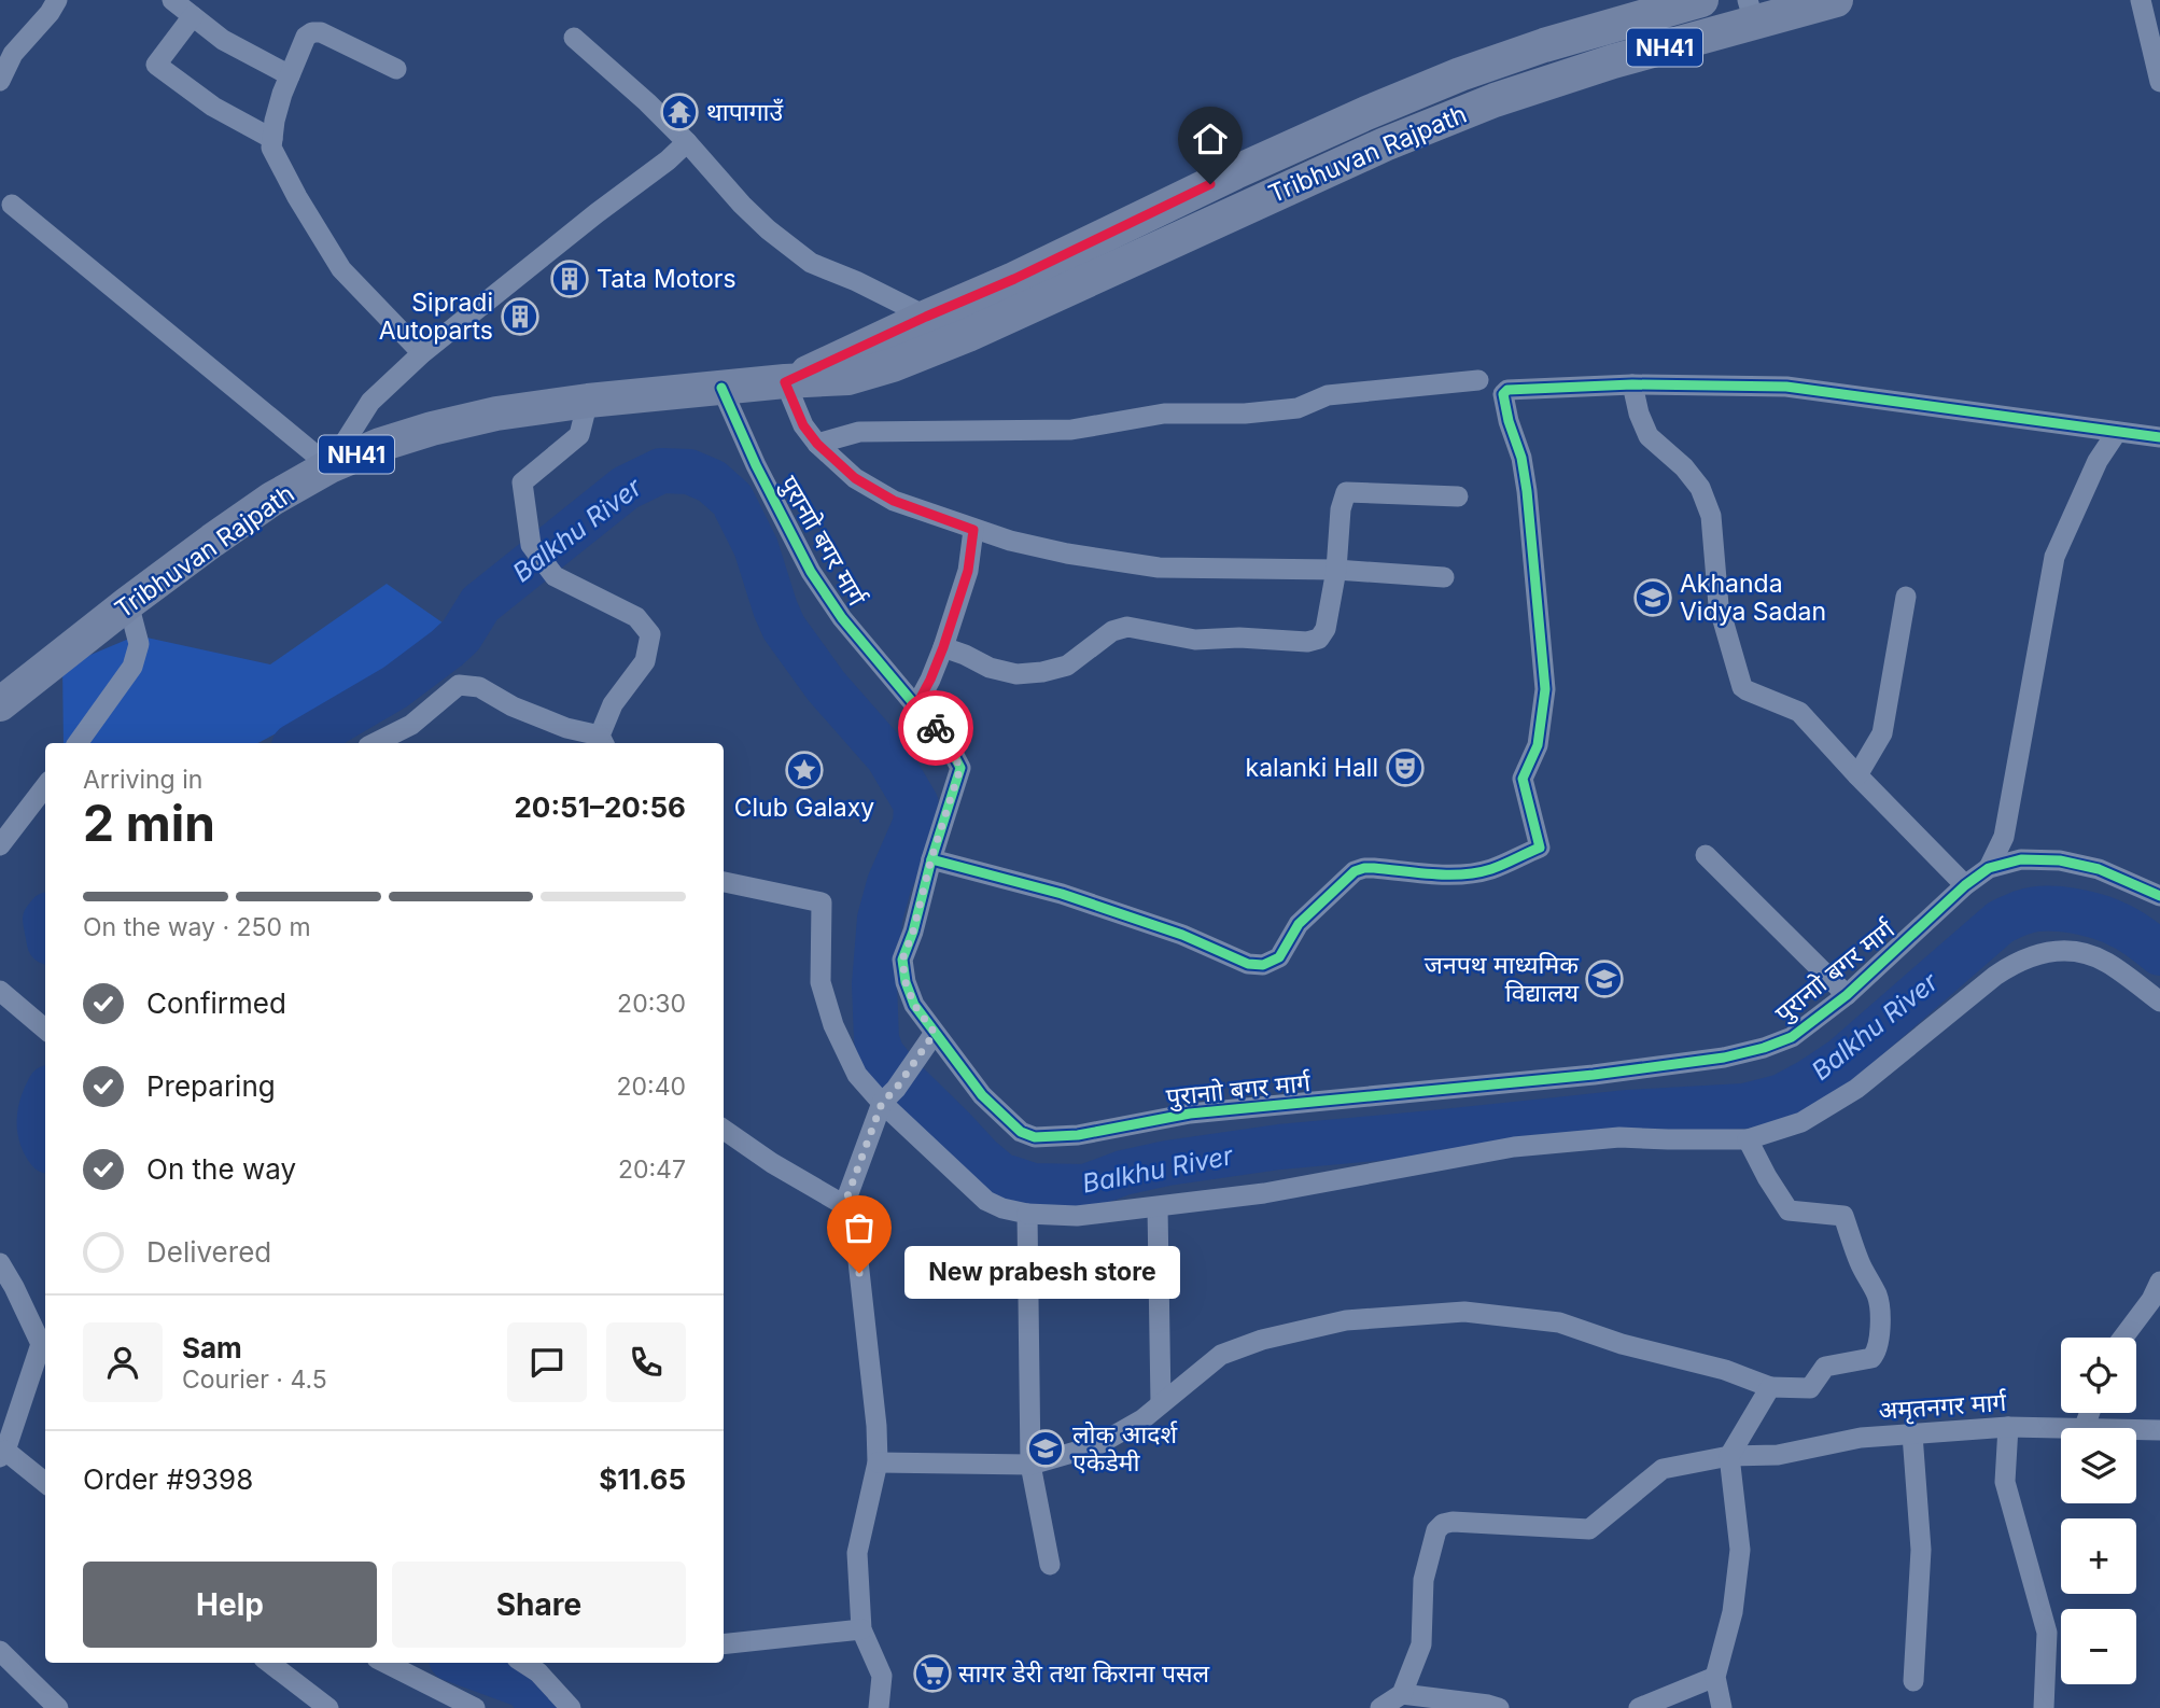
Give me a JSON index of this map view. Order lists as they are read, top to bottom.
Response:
{
  "streets": {
    "highway": ["NH41", "Tribhuvan Rajpath"],
    "street": ["पुरानाो बगर मार्ग", "अमृतनगर मार्ग"]
  },
  "crossings": [
    ["Tribhuvan Rajpath", "पुरानाो बगर मार्ग"]
  ],
  "water": ["Balkhu River"],
  "places": {
    "temple": ["थापागाउँ"],
    "building": ["Tata Motors", "Sipradi Autoparts"],
    "school or university": ["Akhanda Vidya Sadan", "जनपथ माध्यमिक विद्यालय", "लोक आदर्श एकेडेमी"],
    "theatre": ["kalanki Hall"],
    "place": ["Club Galaxy"],
    "other": ["New prabesh store"],
    "supermarket": ["सागर डेरी तथा किराना पसल"]
  },
  "page": {
    "heading": ["2 min", "Arriving in", "20:51–20:56"],
    "panel": [
      "Sam",
      "Courier · 4.5",
      "Order #9398",
      "$11.65"
    ],
    "bar": "On the way · 250 m",
    "list": [
      ["Confirmed", "20:30"],
      ["Preparing", "20:40"],
      ["On the way", "20:47"],
      "Delivered"
    ],
    "bubble": "New prabesh store",
    "map_buttons": ["+", "−"],
    "buttons": ["Help", "Share"]
  }
}
